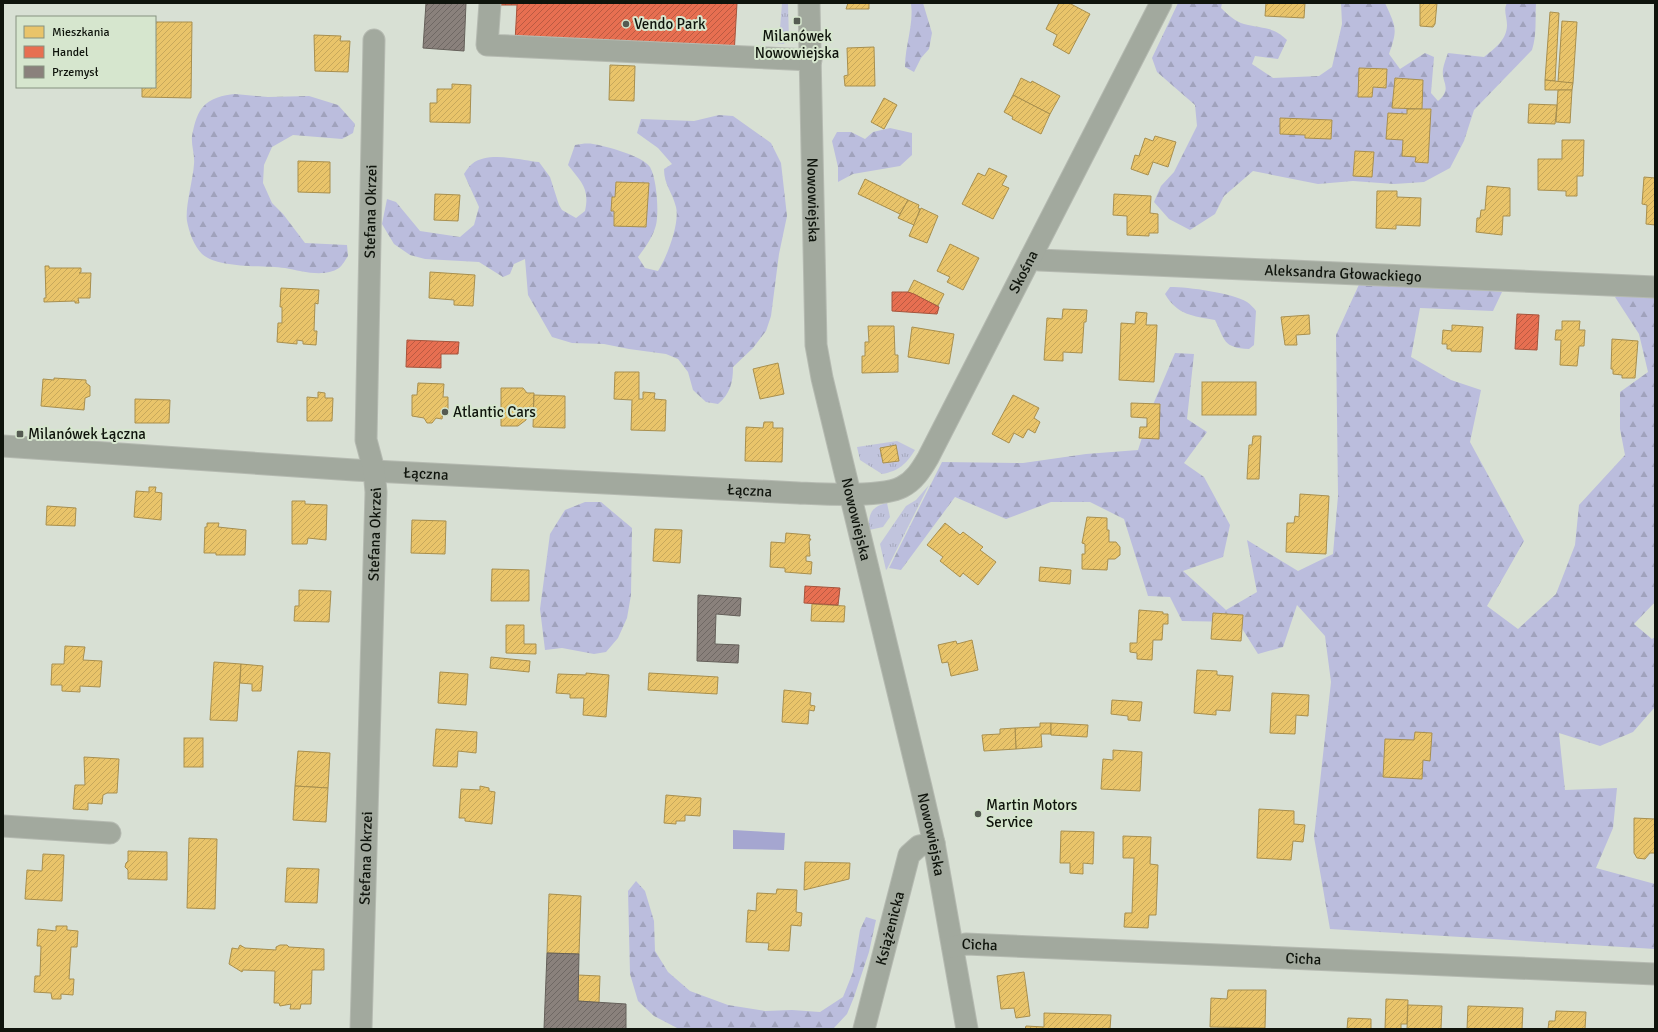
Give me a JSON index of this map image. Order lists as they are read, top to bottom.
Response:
{
  "streets": {
    "street": [
      "Nowowiejska",
      "Stefana Okrzei",
      "Skośna",
      "Aleksandra Głowackiego",
      "Łączna",
      "Książenicka",
      "Cicha"
    ]
  },
  "crossings": [
    ["Nowowiejska", "Skośna"],
    ["Nowowiejska", "Łączna"],
    ["Nowowiejska", "Książenicka"],
    ["Nowowiejska", "Cicha"],
    ["Stefana Okrzei", "Łączna"],
    ["Skośna", "Aleksandra Głowackiego"],
    ["Skośna", "Łączna"]
  ],
  "places": {
    "transit": ["Milanówek Nowowiejska", "Milanówek Łączna"],
    "other": ["Vendo Park", "Atlantic Cars", "Martin Motors Service"]
  },
  "legend": ["Mieszkania", "Handel", "Przemysł"]
}
